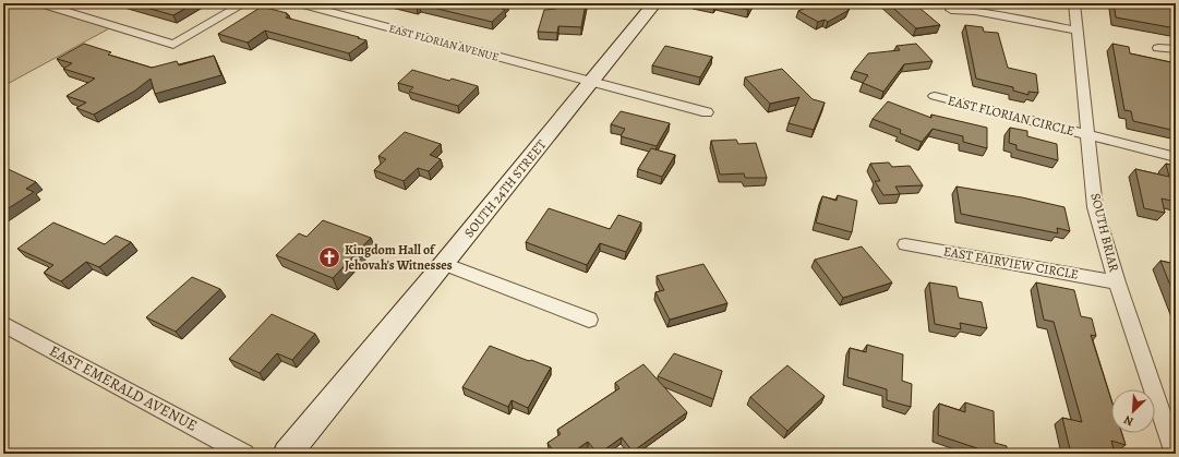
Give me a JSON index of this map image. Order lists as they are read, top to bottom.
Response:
{
  "streets": {
    "street": [
      "EAST FLORIAN AVENUE",
      "EAST FLORIAN CIRCLE",
      "SOUTH 24TH STREET",
      "SOUTH BRIAR",
      "EAST FAIRVIEW CIRCLE",
      "EAST EMERALD AVENUE"
    ]
  },
  "crossings": [
    ["EAST FLORIAN AVENUE", "SOUTH 24TH STREET"],
    ["EAST FLORIAN CIRCLE", "SOUTH BRIAR"],
    ["SOUTH BRIAR", "EAST FAIRVIEW CIRCLE"]
  ],
  "places": {
    "church": ["Kingdom Hall of Jehovah's Witnesses"]
  },
  "north": "bottom left"
}
